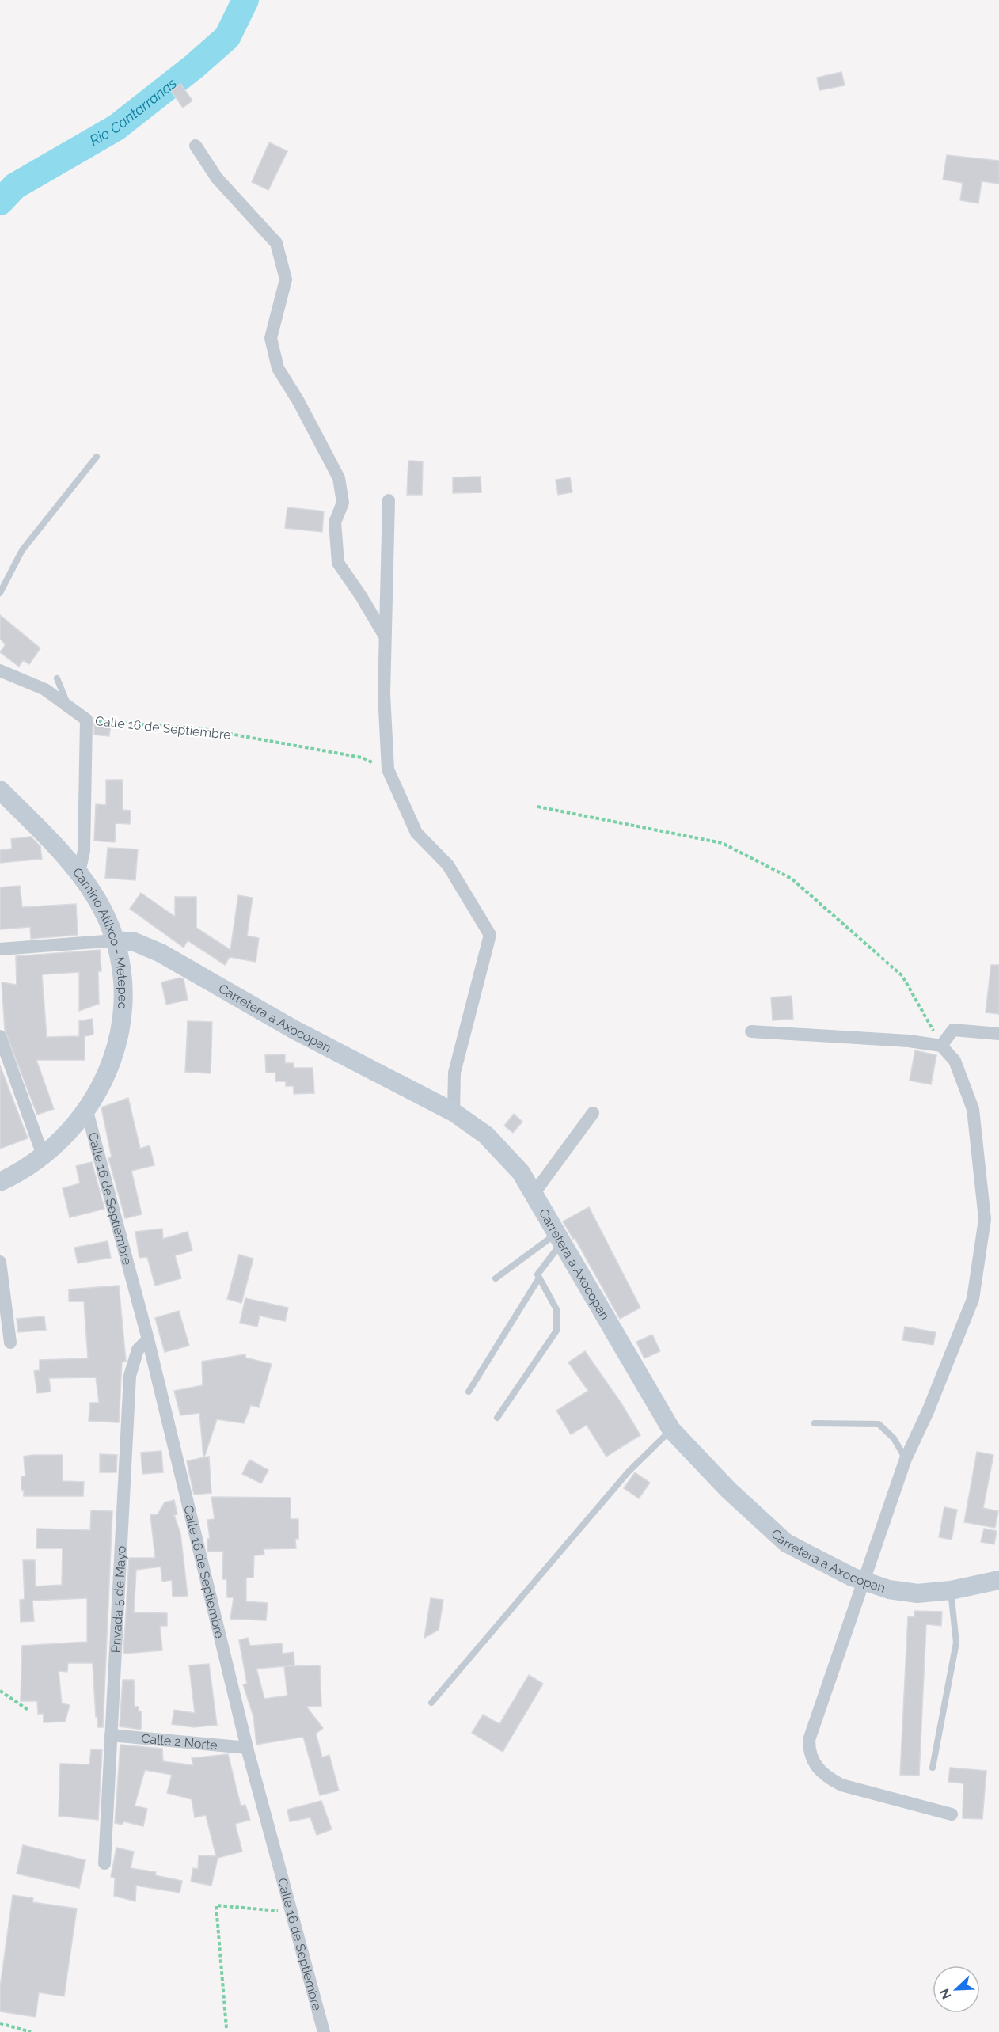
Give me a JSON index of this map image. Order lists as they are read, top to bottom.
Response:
{
  "streets": {
    "main road": ["Camino Atlixco - Metepec", "Carretera a Axocopan"],
    "street": ["Calle 16 de Septiembre", "Privada 5 de Mayo", "Calle 2 Norte"]
  },
  "crossings": [
    ["Calle 16 de Septiembre", "Camino Atlixco - Metepec"],
    ["Calle 16 de Septiembre", "Privada 5 de Mayo"],
    ["Calle 16 de Septiembre", "Calle 2 Norte"],
    ["Camino Atlixco - Metepec", "Carretera a Axocopan"],
    ["Privada 5 de Mayo", "Calle 2 Norte"]
  ],
  "water": ["Rio Cantarranas"],
  "north": "bottom left"
}
